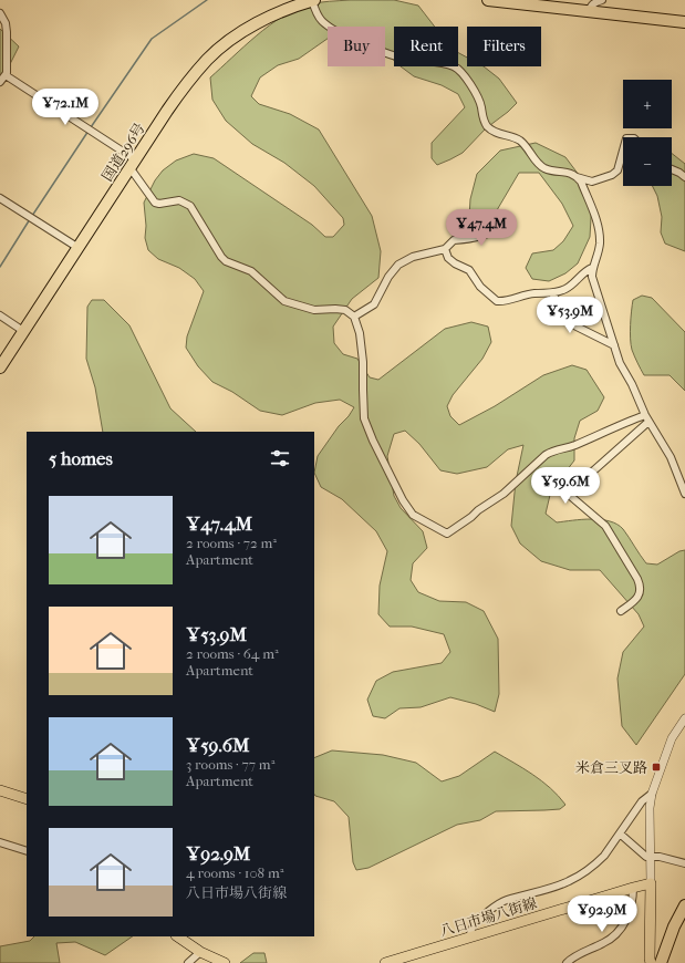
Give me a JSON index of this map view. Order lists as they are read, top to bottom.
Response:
{
  "streets": {
    "highway": ["国道296号"],
    "main road": ["八日市場八街線"]
  },
  "places": {
    "transit": ["米倉三叉路"]
  },
  "page": {
    "chip": ["Buy", "Rent", "Filters"],
    "map_buttons": ["+", "−"],
    "price": [
      "¥72.1M",
      "¥47.4M",
      "¥53.9M",
      "¥59.6M",
      "¥92.9M"
    ],
    "heading": "5 homes",
    "list": [
      {
        "name": "¥47.4M",
        "note": "2 rooms · 72 m² · Apartment"
      },
      {
        "name": "¥53.9M",
        "note": "2 rooms · 64 m² · Apartment"
      },
      {
        "name": "¥59.6M",
        "note": "3 rooms · 77 m² · Apartment"
      },
      {
        "name": "¥92.9M",
        "note": "4 rooms · 108 m² · 八日市場八街線"
      }
    ]
  }
}
